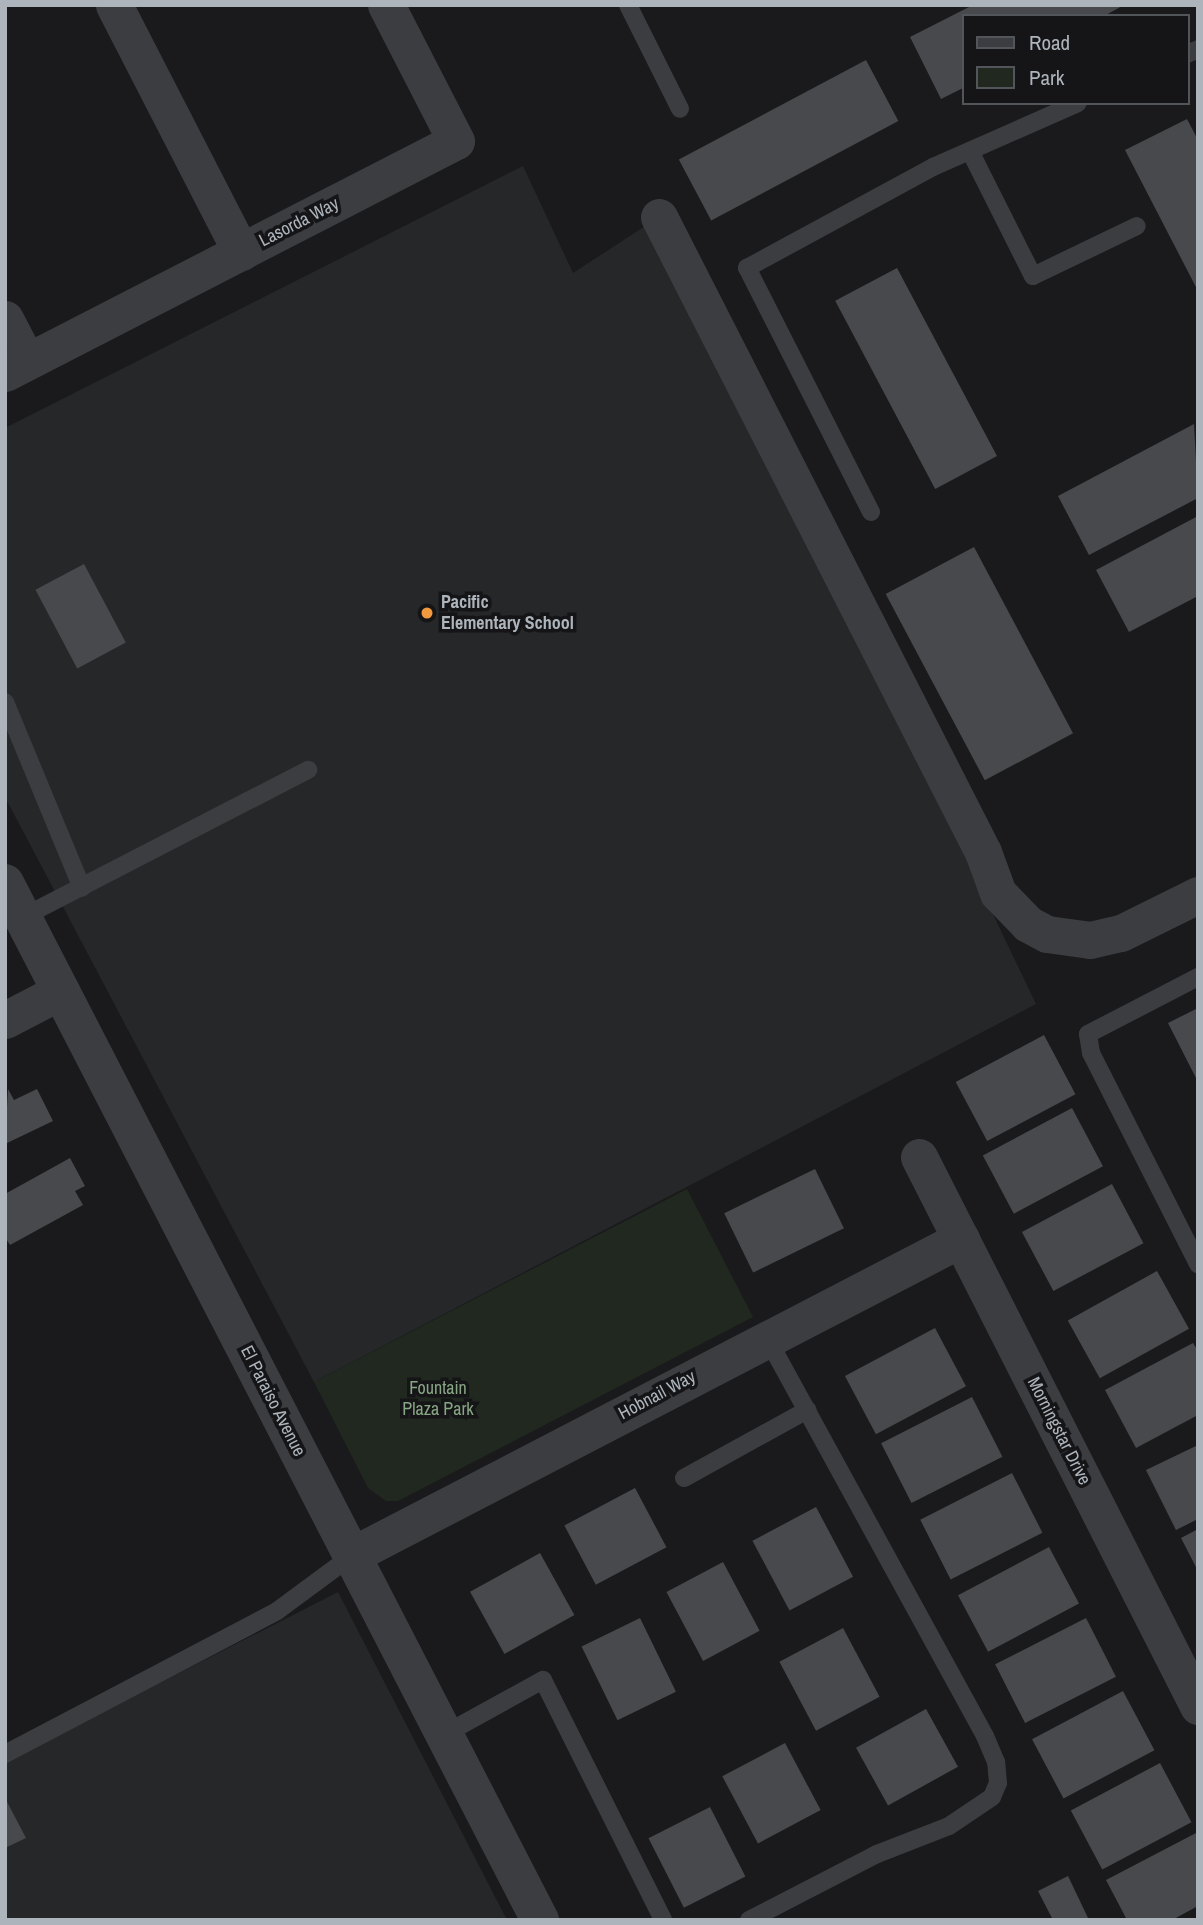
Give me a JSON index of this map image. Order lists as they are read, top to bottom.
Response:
{
  "streets": {
    "street": [
      "Lasorda Way",
      "Hobnail Way",
      "El Paraiso Avenue",
      "Morningstar Drive"
    ]
  },
  "crossings": [
    ["Hobnail Way", "El Paraiso Avenue"],
    ["Hobnail Way", "Morningstar Drive"]
  ],
  "parks": ["Fountain Plaza Park"],
  "places": ["Pacific Elementary School"],
  "legend": ["Road", "Park"]
}
